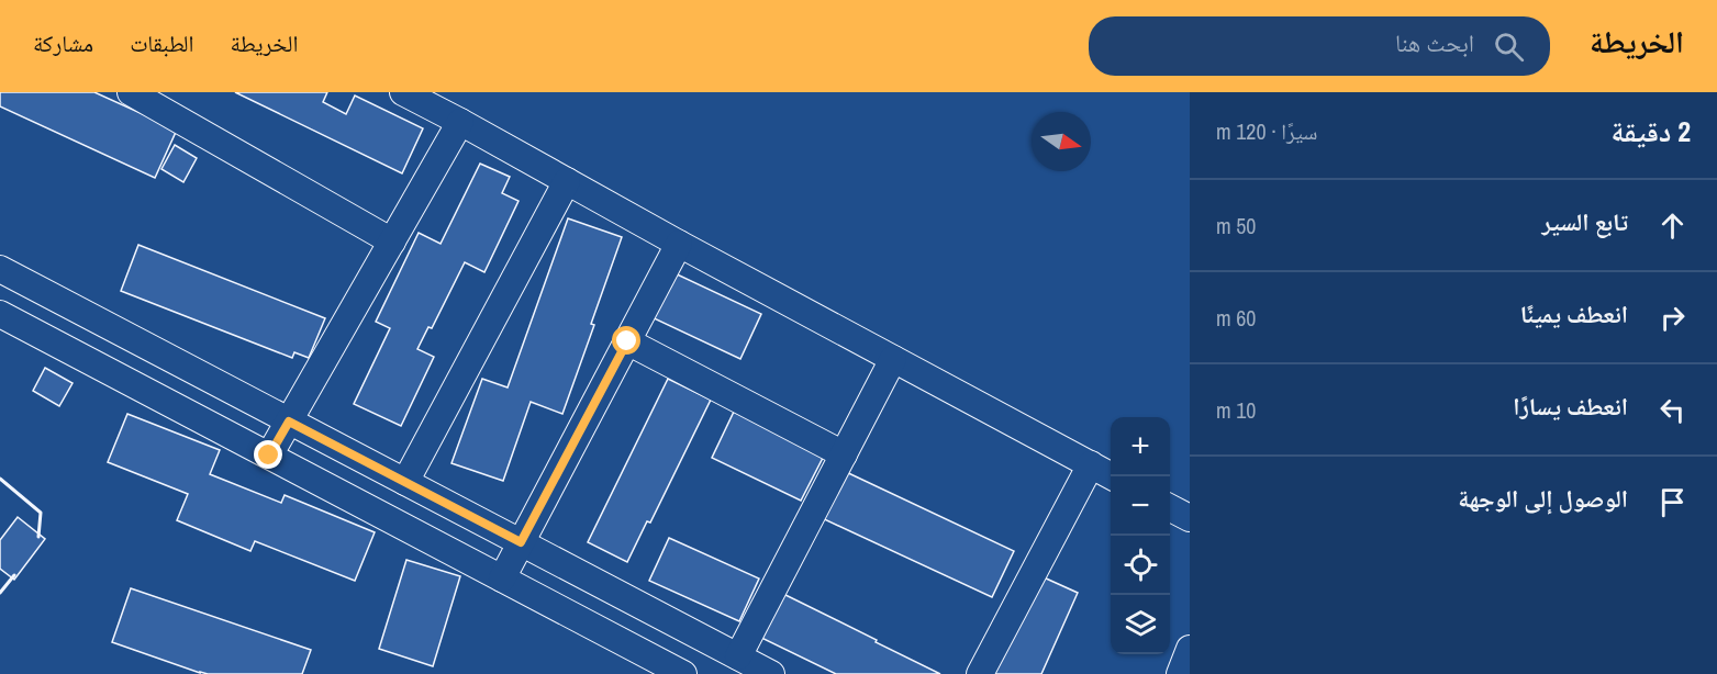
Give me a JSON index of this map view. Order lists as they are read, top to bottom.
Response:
{
  "north": "right",
  "page": {
    "header": "الخريطة",
    "search": "ابحث هنا",
    "nav": ["الخريطة", "الطبقات", "مشاركة"],
    "heading": ["2 دقيقة", "سيرًا · 120 m"],
    "list": [
      ["تابع السير", "50 m"],
      ["انعطف يمينًا", "60 m"],
      ["انعطف يسارًا", "10 m"],
      "الوصول إلى الوجهة"
    ],
    "map_buttons": ["+", "−"]
  }
}
